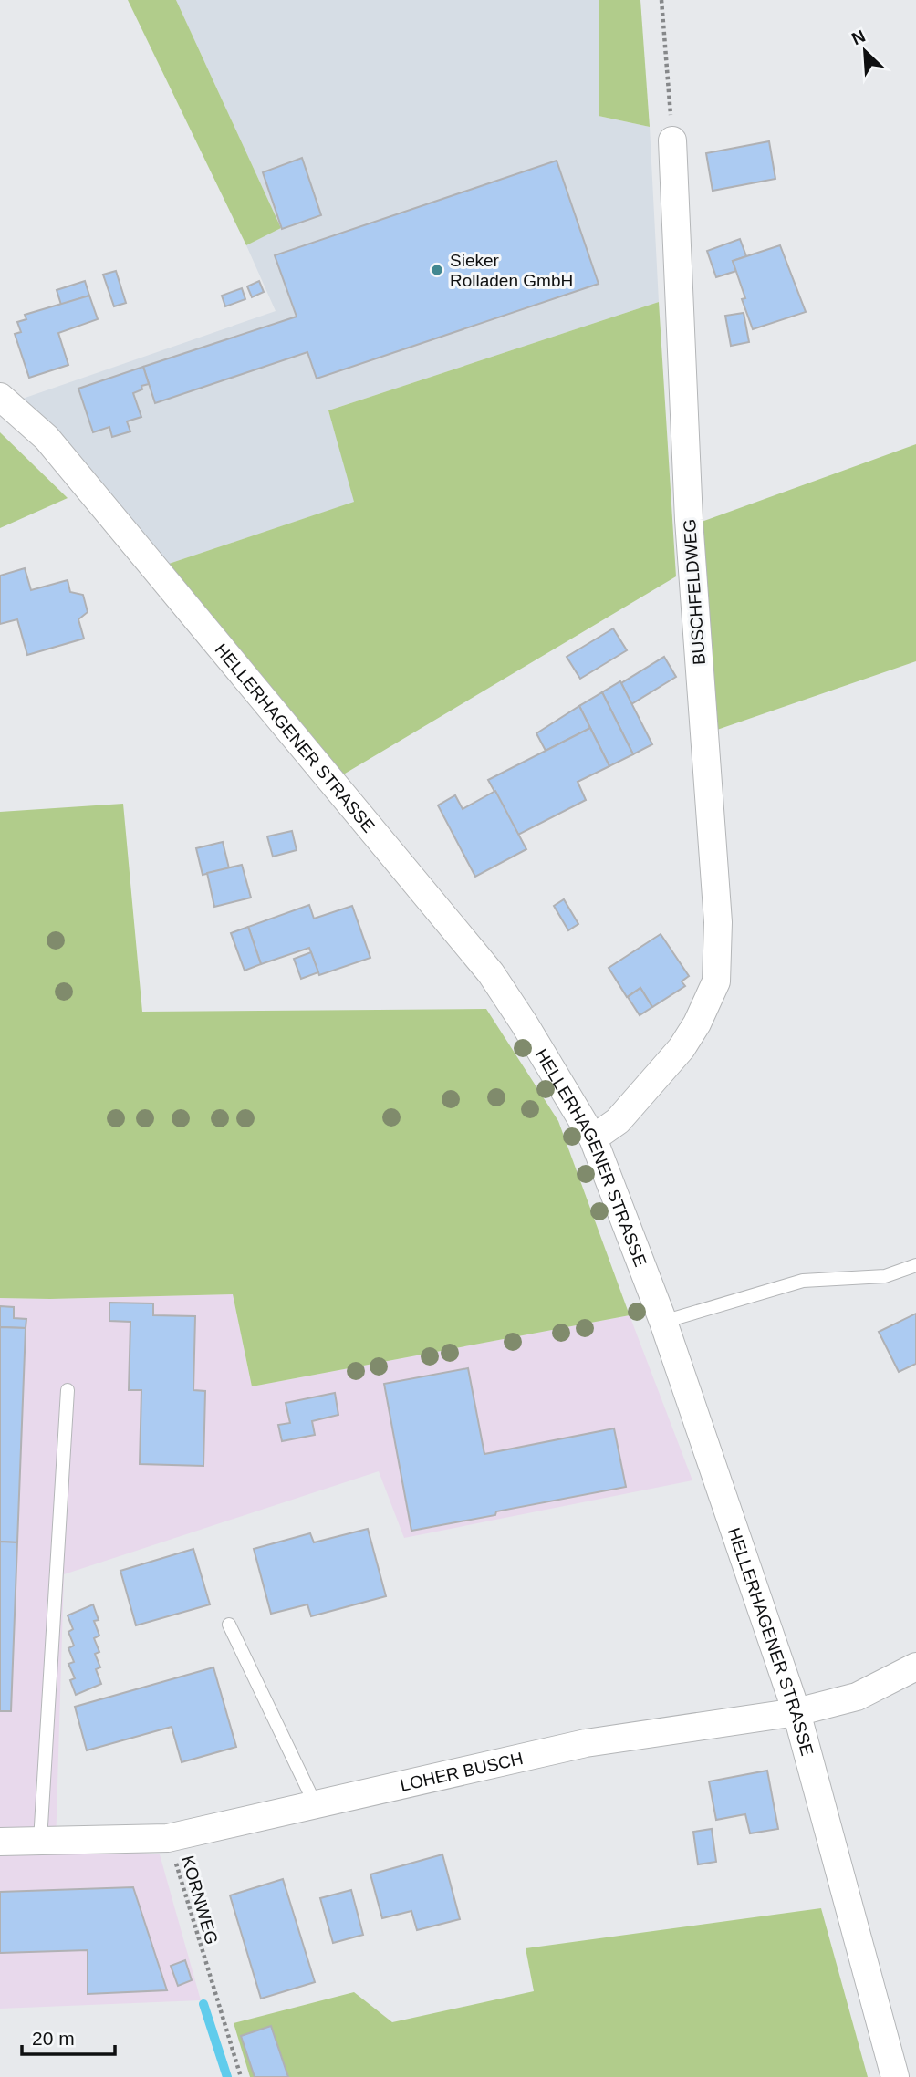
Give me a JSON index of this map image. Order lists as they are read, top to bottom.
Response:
{
  "streets": {
    "street": ["BUSCHFELDWEG", "HELLERHAGENER STRASSE", "LOHER BUSCH"],
    "path": ["KORNWEG"]
  },
  "crossings": [
    ["BUSCHFELDWEG", "HELLERHAGENER STRASSE"],
    ["HELLERHAGENER STRASSE", "LOHER BUSCH"],
    ["LOHER BUSCH", "KORNWEG"]
  ],
  "places": ["Sieker Rolladen GmbH"],
  "scale_bar": "20 m",
  "north": "top left"
}
